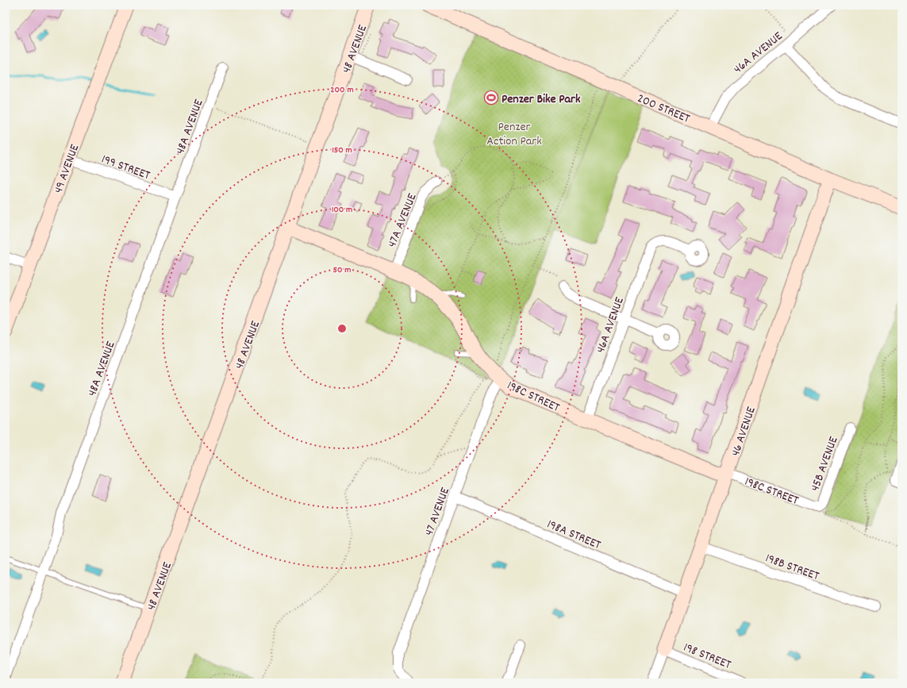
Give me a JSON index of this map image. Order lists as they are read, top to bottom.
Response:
{
  "streets": {
    "street": [
      "48 AVENUE",
      "46A AVENUE",
      "200 STREET",
      "48A AVENUE",
      "199 STREET",
      "49 AVENUE",
      "47A AVENUE",
      "198C STREET",
      "46 AVENUE",
      "45B AVENUE",
      "47 AVENUE",
      "198A STREET",
      "198B STREET",
      "198 STREET"
    ]
  },
  "crossings": [
    ["48 AVENUE", "198C STREET"],
    ["46A AVENUE", "200 STREET"],
    ["46A AVENUE", "198C STREET"],
    ["200 STREET", "46 AVENUE"],
    ["48A AVENUE", "199 STREET"],
    ["199 STREET", "49 AVENUE"],
    ["47A AVENUE", "198C STREET"],
    ["198C STREET", "46 AVENUE"],
    ["198C STREET", "45B AVENUE"],
    ["198C STREET", "47 AVENUE"],
    ["46 AVENUE", "198A STREET"],
    ["46 AVENUE", "198B STREET"],
    ["46 AVENUE", "198 STREET"],
    ["47 AVENUE", "198A STREET"]
  ],
  "parks": ["Penzer Action Park"],
  "places": {
    "sports": ["Penzer Bike Park"]
  },
  "rings": [
    "200 m",
    "150 m",
    "100 m",
    "50 m"
  ]
}
